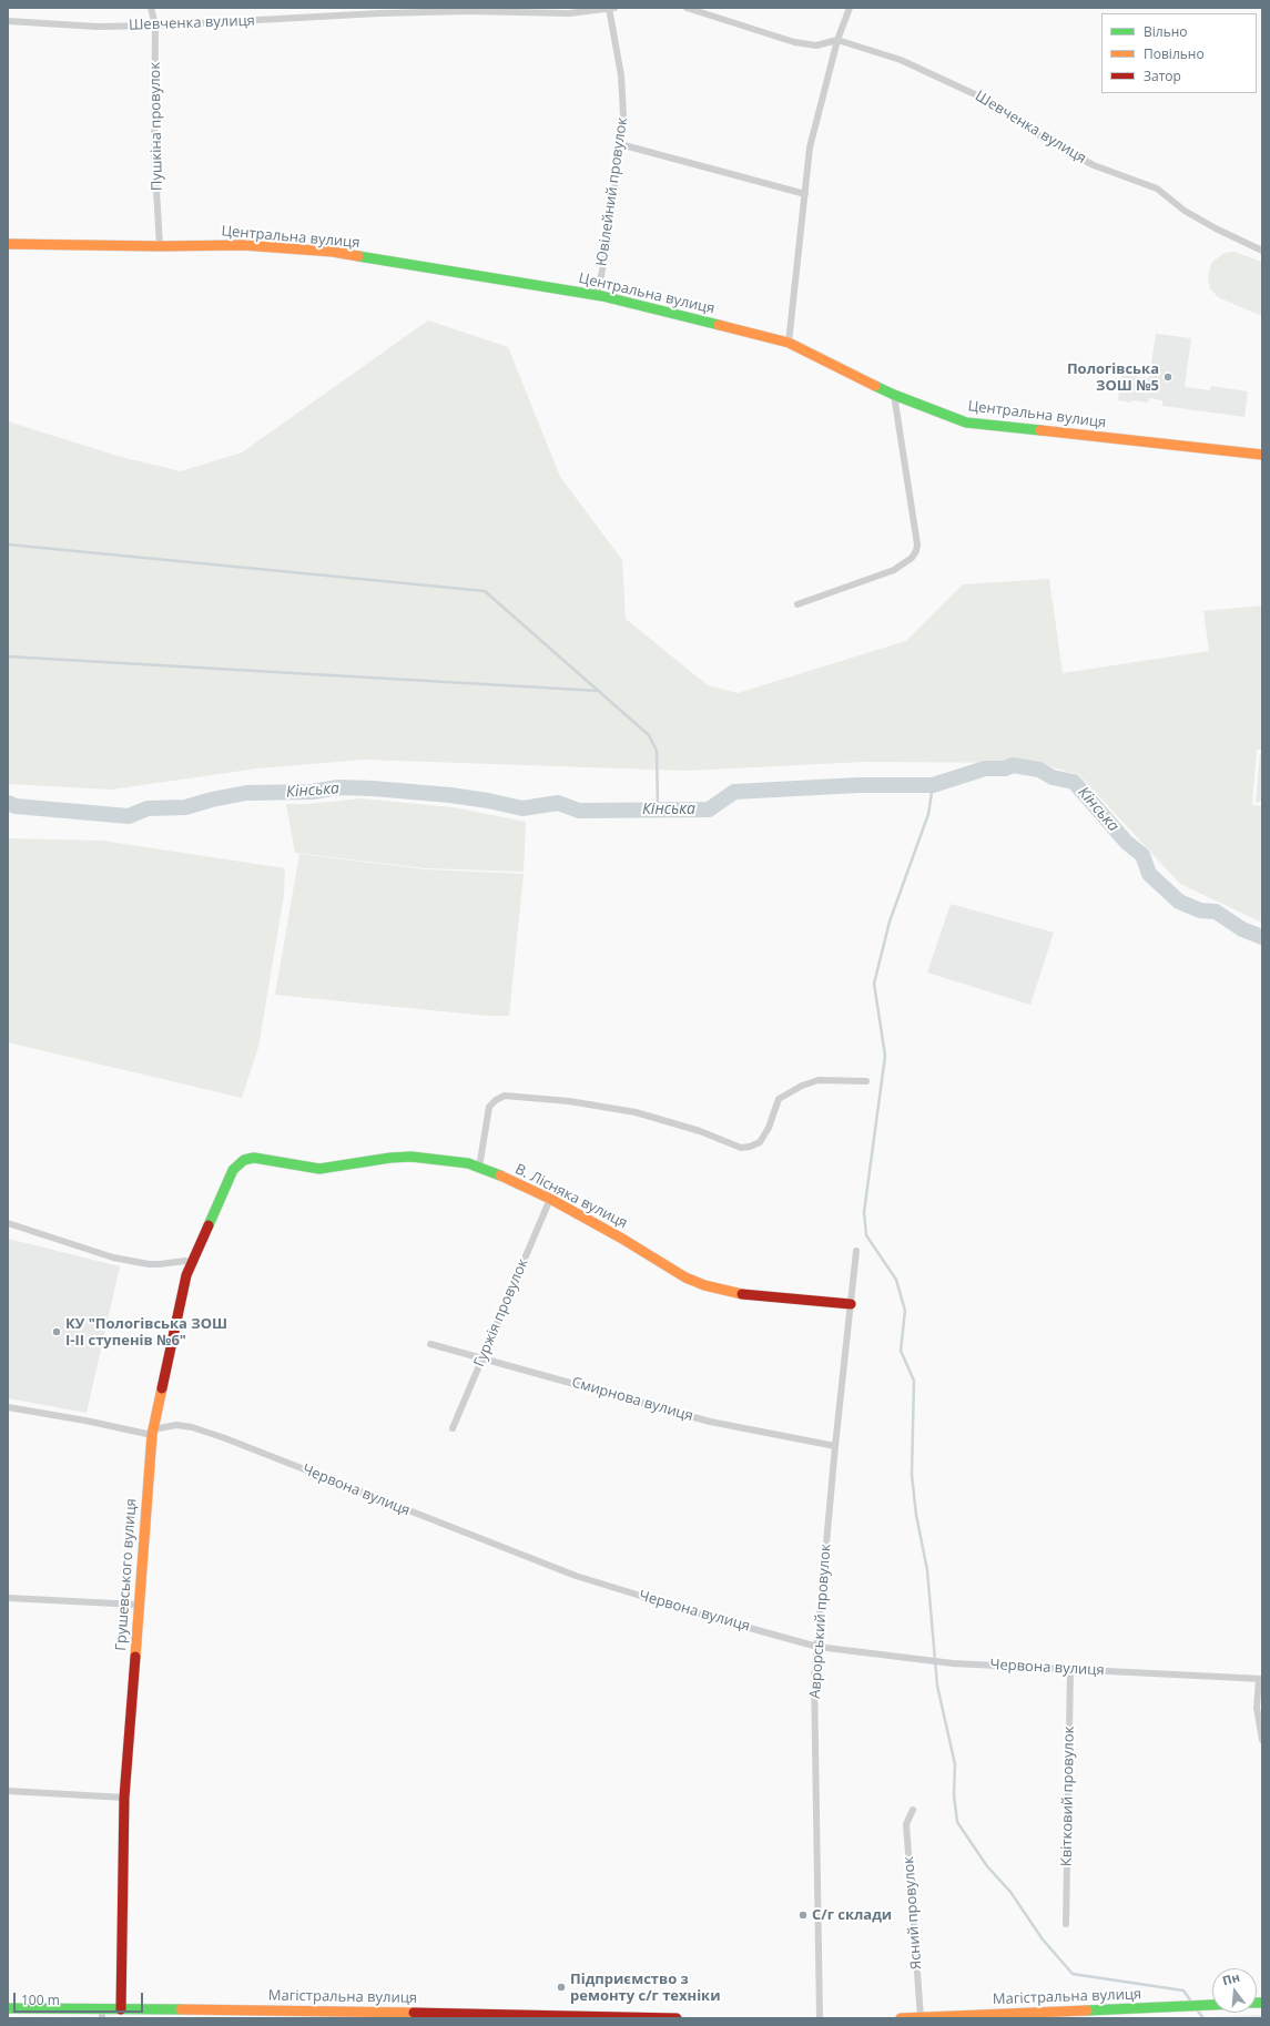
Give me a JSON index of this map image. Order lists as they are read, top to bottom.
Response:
{
  "streets": {
    "street": [
      "Шевченка вулиця",
      "Пушкіна провулок",
      "Ювілейний провулок",
      "Центральна вулиця",
      "В. Лісняка вулиця",
      "Гуржія провулок",
      "Смирнова вулиця",
      "Червона вулиця",
      "Грушевського вулиця",
      "Аврорський провулок",
      "Квітковий провулок",
      "Ясний провулок",
      "Магістральна вулиця"
    ]
  },
  "crossings": [
    ["Шевченка вулиця", "Пушкіна провулок"],
    ["Шевченка вулиця", "Ювілейний провулок"],
    ["Пушкіна провулок", "Центральна вулиця"],
    ["Ювілейний провулок", "Центральна вулиця"],
    ["В. Лісняка вулиця", "Гуржія провулок"],
    ["В. Лісняка вулиця", "Грушевського вулиця"],
    ["В. Лісняка вулиця", "Аврорський провулок"],
    ["Гуржія провулок", "Смирнова вулиця"],
    ["Смирнова вулиця", "Аврорський провулок"],
    ["Червона вулиця", "Грушевського вулиця"],
    ["Червона вулиця", "Аврорський провулок"],
    ["Червона вулиця", "Квітковий провулок"],
    ["Грушевського вулиця", "Магістральна вулиця"],
    ["Ясний провулок", "Магістральна вулиця"]
  ],
  "water": ["Кінська"],
  "places": [
    "Пологівська ЗОШ №5",
    "КУ \"Пологівська ЗОШ І-ІІ ступенів №6\"",
    "С/г склади",
    "Підприємство з ремонту с/г техніки"
  ],
  "legend": ["Вільно", "Повільно", "Затор"],
  "scale_bar": "100 m",
  "north": "top"
}
